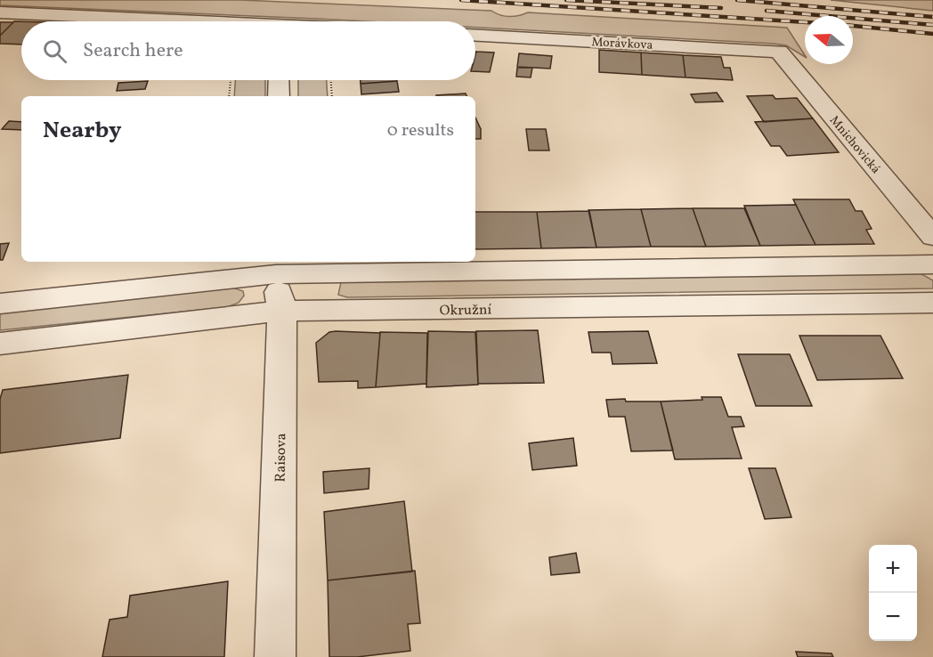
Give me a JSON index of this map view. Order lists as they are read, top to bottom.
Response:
{
  "streets": {
    "street": [
      "Morávkova",
      "Mnichovická",
      "Okružní",
      "Raisova"
    ]
  },
  "crossings": [
    ["Morávkova", "Mnichovická"],
    ["Okružní", "Raisova"]
  ],
  "north": "left",
  "page": {
    "search": "Search here",
    "heading": ["Nearby", "0 results"],
    "map_buttons": ["+", "−"]
  }
}
